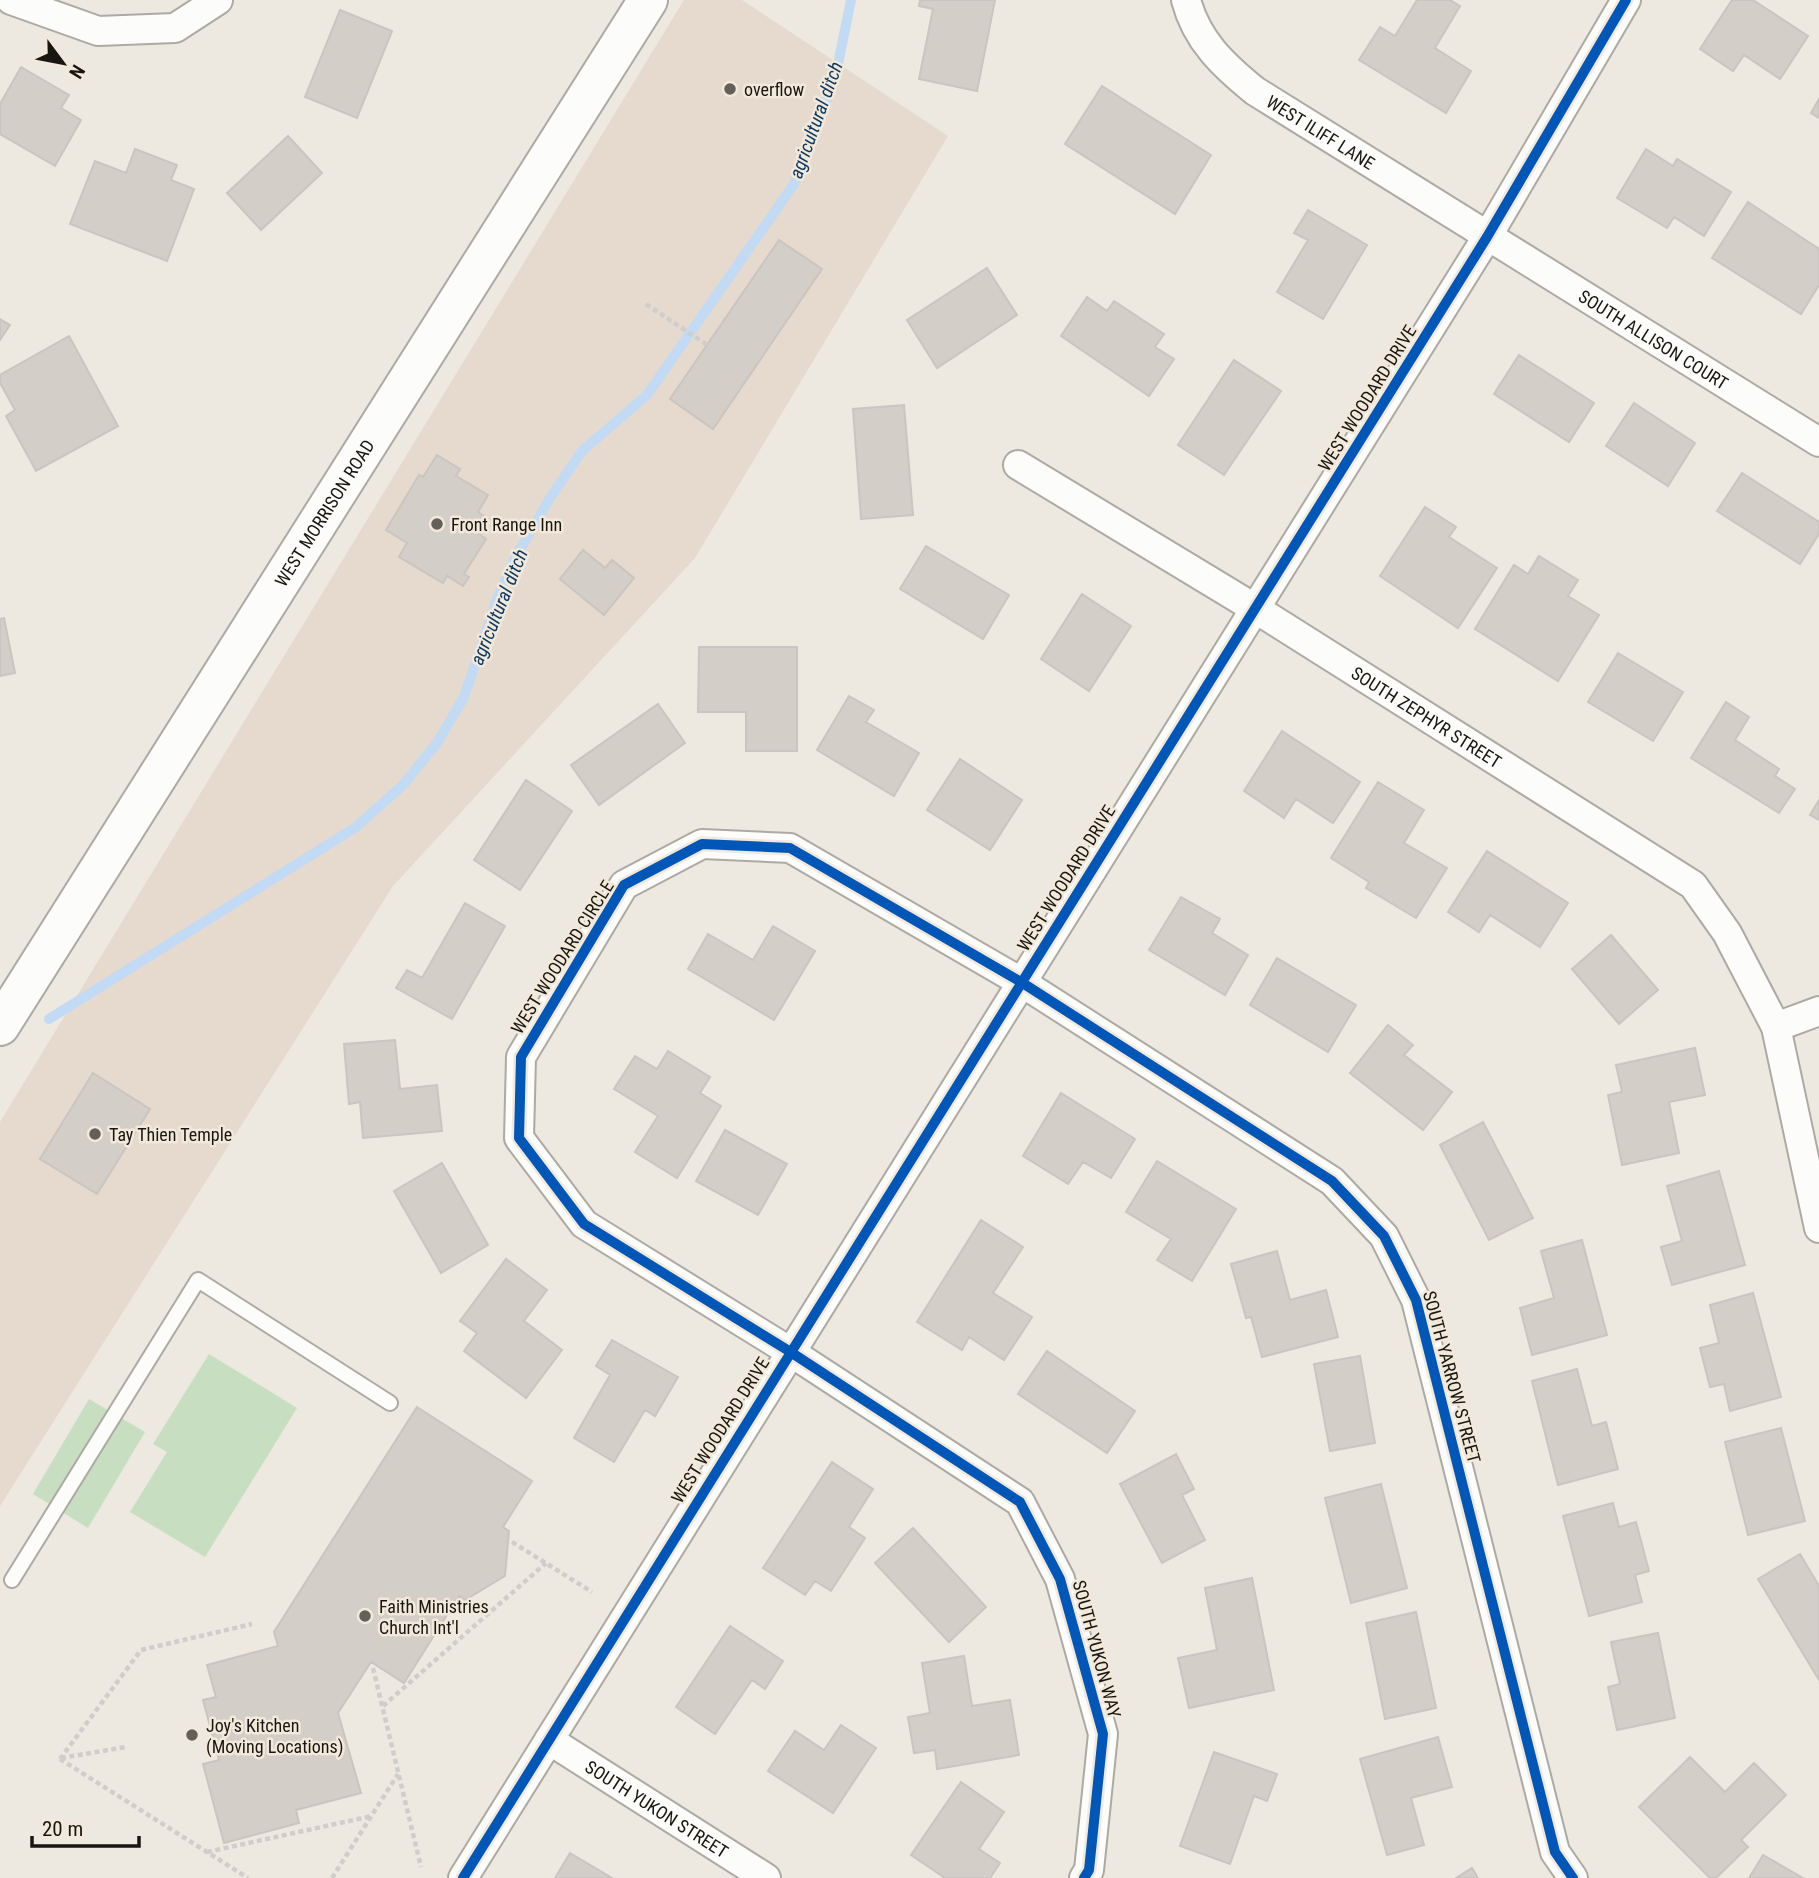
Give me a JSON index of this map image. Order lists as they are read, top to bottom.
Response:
{
  "streets": {
    "street": [
      "WEST ILIFF LANE",
      "SOUTH ALLISON COURT",
      "WEST WOODARD DRIVE",
      "WEST MORRISON ROAD",
      "SOUTH ZEPHYR STREET",
      "WEST WOODARD CIRCLE",
      "SOUTH YARROW STREET",
      "SOUTH YUKON WAY",
      "SOUTH YUKON STREET"
    ]
  },
  "crossings": [
    ["WEST ILIFF LANE", "SOUTH ALLISON COURT"],
    ["WEST ILIFF LANE", "WEST WOODARD DRIVE"],
    ["SOUTH ALLISON COURT", "WEST WOODARD DRIVE"],
    ["WEST WOODARD DRIVE", "SOUTH ZEPHYR STREET"],
    ["WEST WOODARD DRIVE", "WEST WOODARD CIRCLE"],
    ["WEST WOODARD DRIVE", "SOUTH YARROW STREET"],
    ["WEST WOODARD DRIVE", "SOUTH YUKON WAY"],
    ["WEST WOODARD DRIVE", "SOUTH YUKON STREET"],
    ["WEST WOODARD CIRCLE", "SOUTH YARROW STREET"],
    ["WEST WOODARD CIRCLE", "SOUTH YUKON WAY"]
  ],
  "water": ["agricultural ditch"],
  "places": [
    "overflow",
    "Front Range Inn",
    "Tay Thien Temple",
    "Faith Ministries Church Int'l",
    "Joy's Kitchen (Moving Locations)"
  ],
  "scale_bar": "20 m",
  "north": "bottom right"
}
